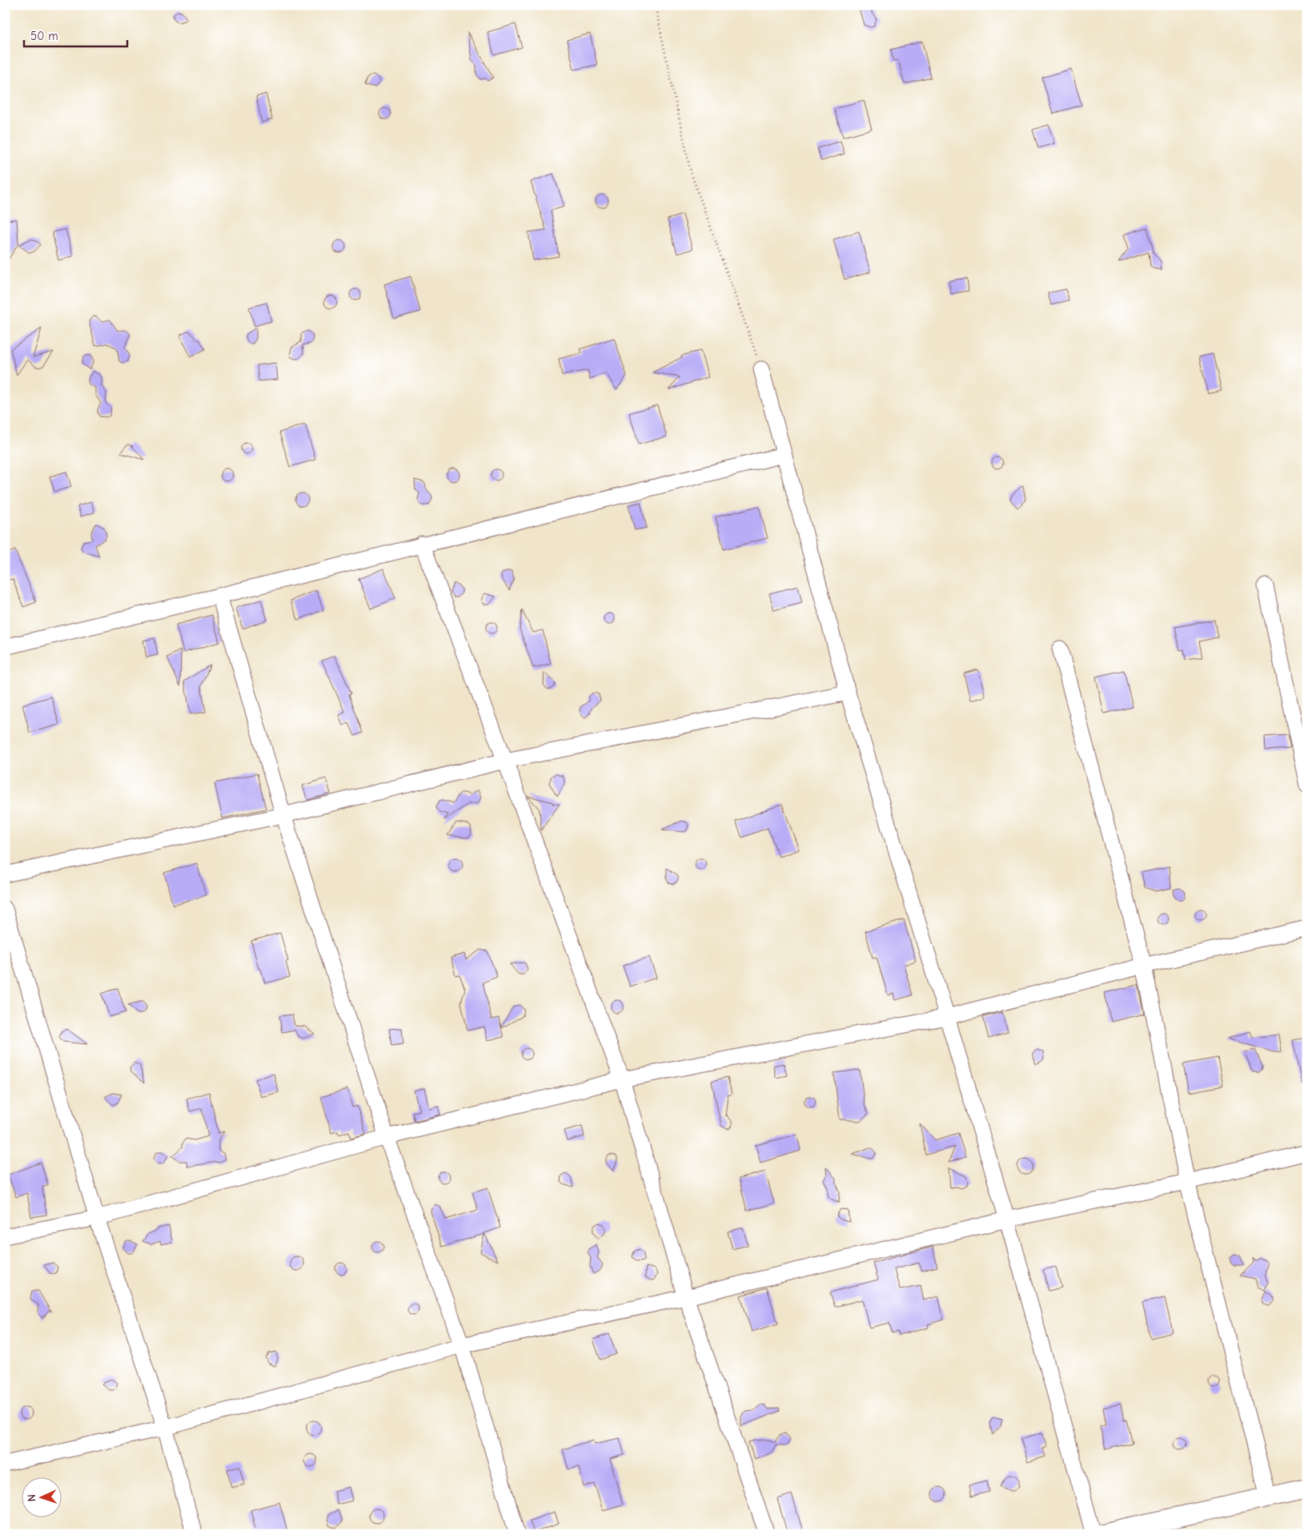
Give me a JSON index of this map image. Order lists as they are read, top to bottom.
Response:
{
  "scale_bar": "50 m",
  "north": "left"
}
